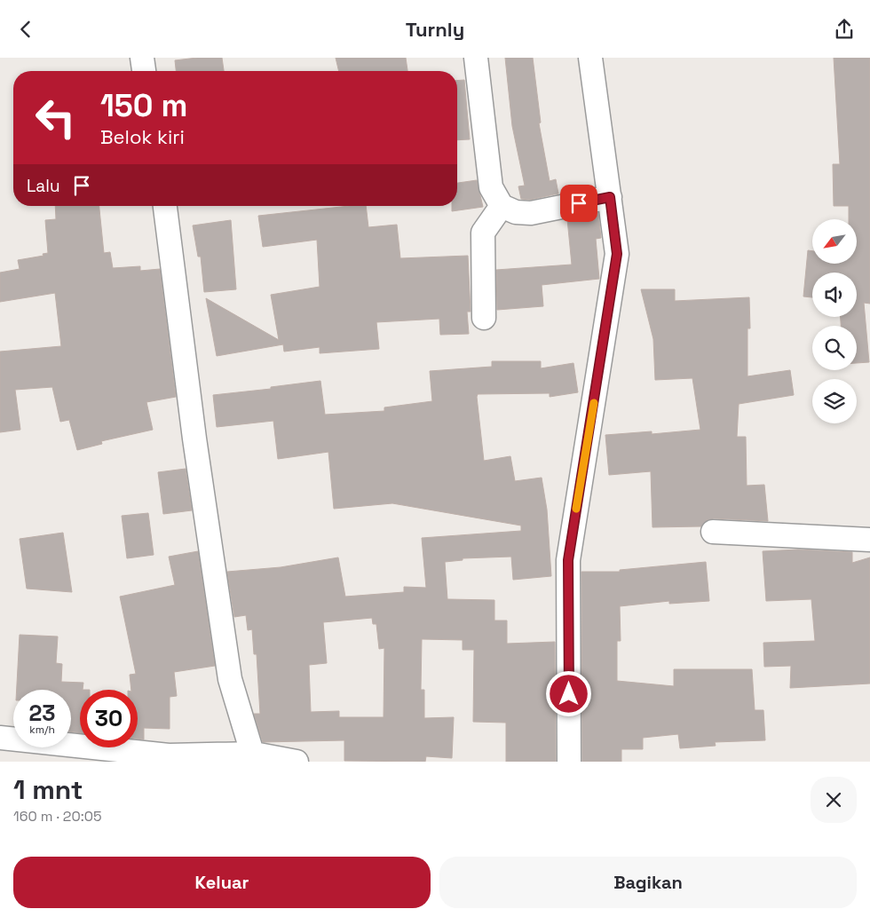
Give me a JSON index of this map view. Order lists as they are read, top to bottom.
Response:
{
  "north": "bottom left",
  "page": {
    "header": "Turnly",
    "turn": ["150 m", "Belok kiri"],
    "then": "Lalu",
    "speed": "23 km/h",
    "limit": "30",
    "heading": ["1 mnt", "160 m · 20:05"],
    "buttons": ["Keluar", "Bagikan"]
  }
}
